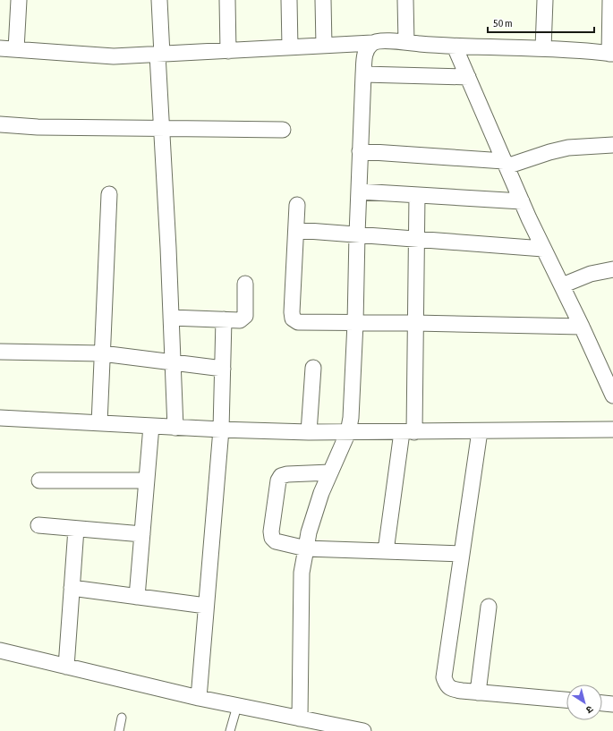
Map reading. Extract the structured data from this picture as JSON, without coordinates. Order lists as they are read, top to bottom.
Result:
{
  "scale_bar": "50 m",
  "north": "bottom right"
}
